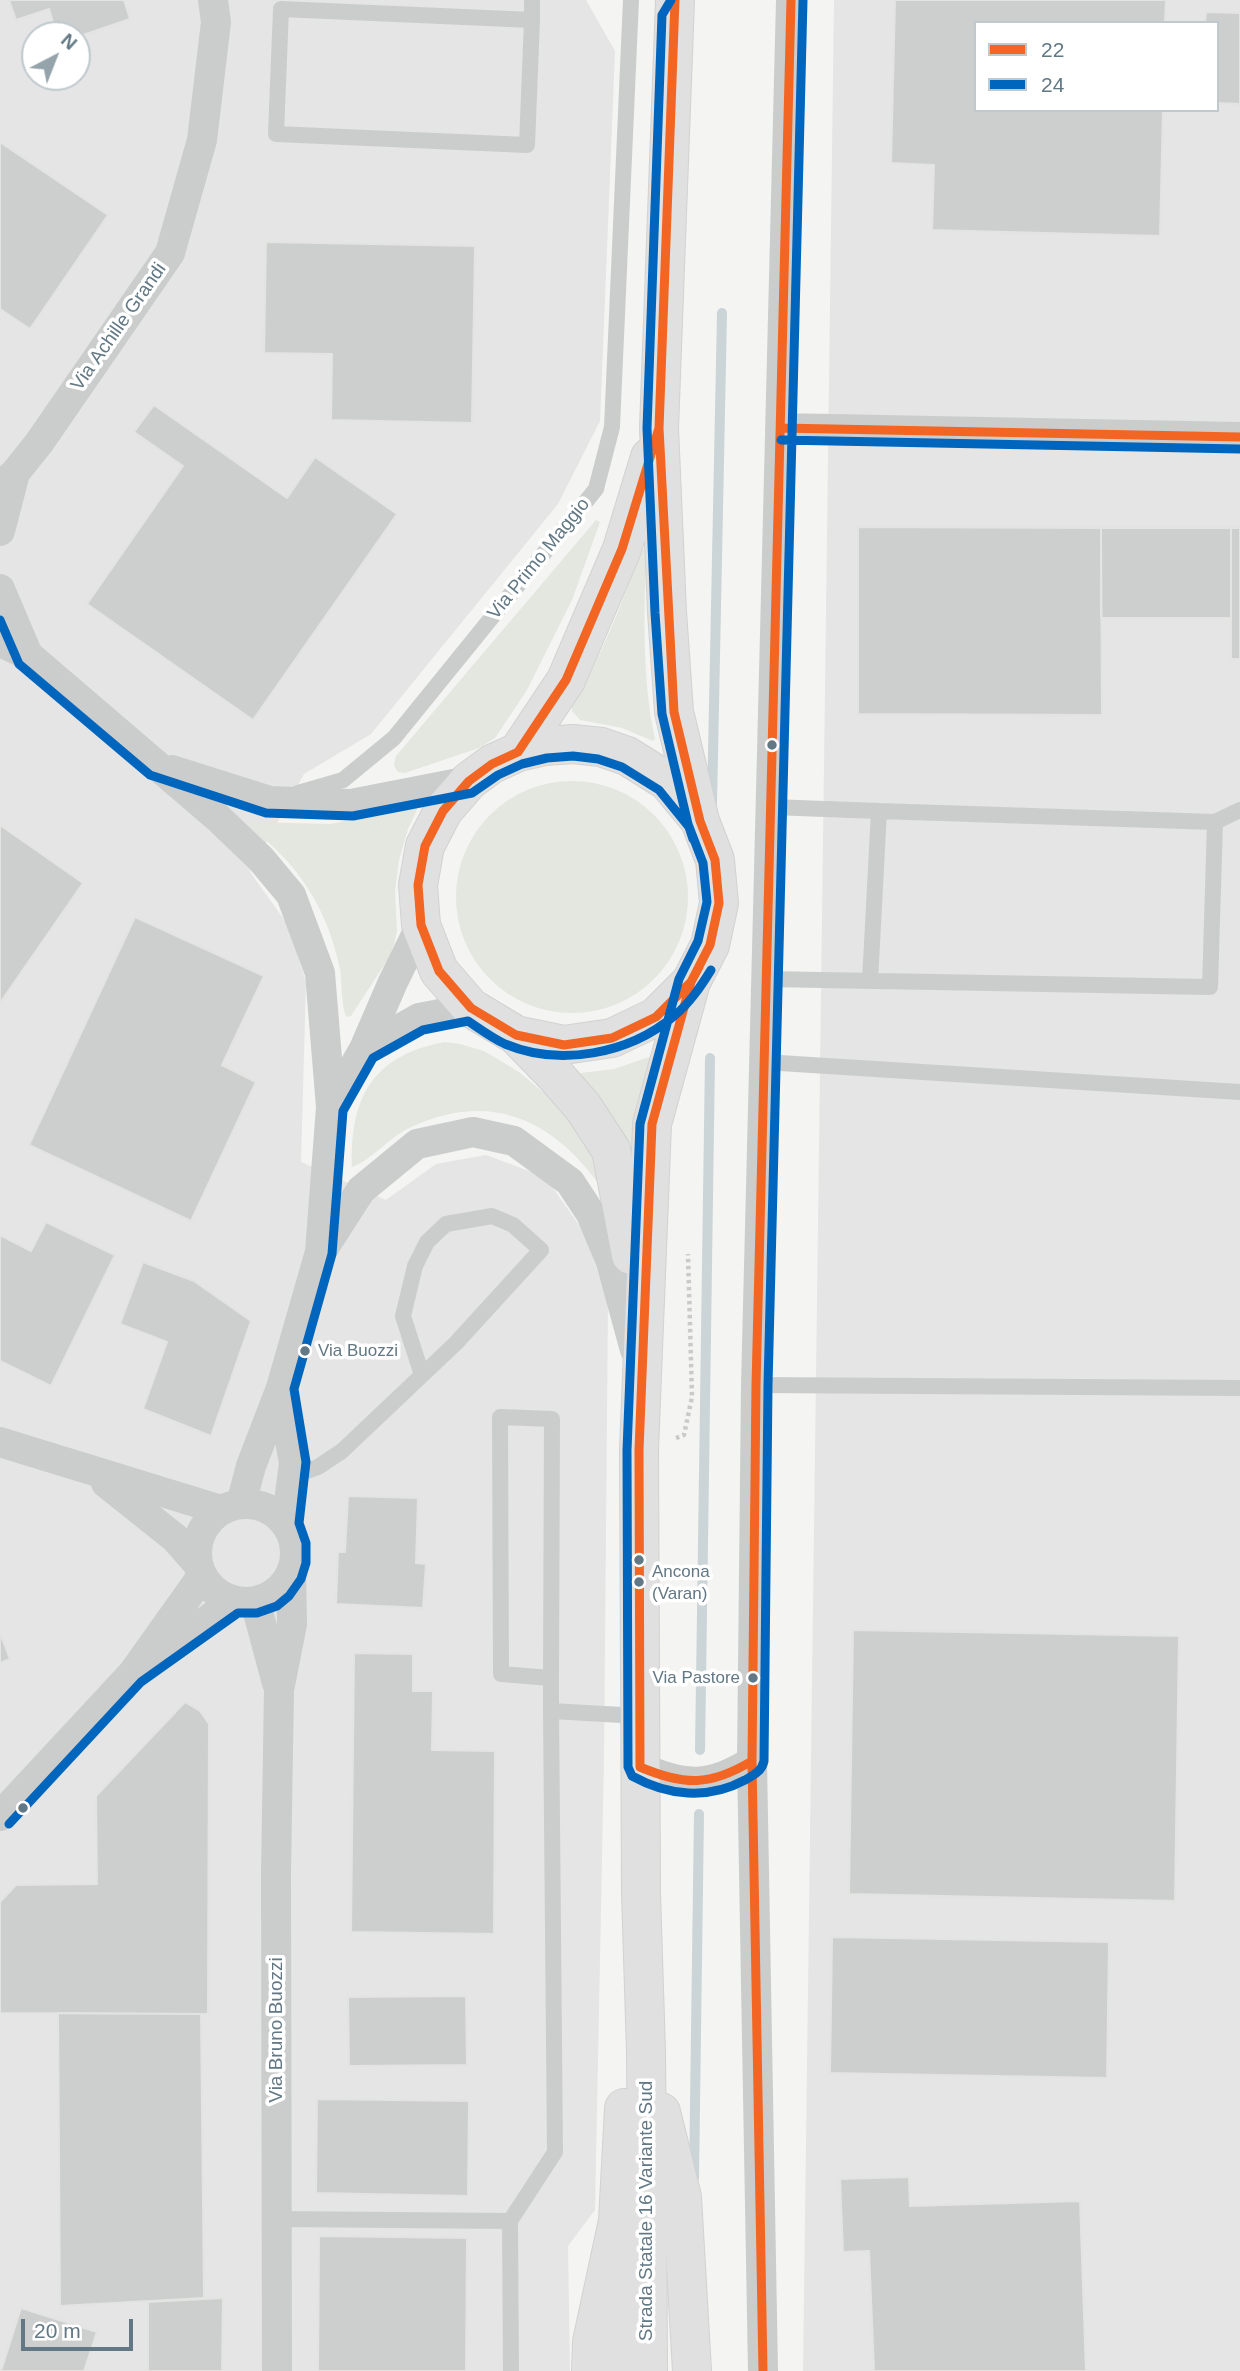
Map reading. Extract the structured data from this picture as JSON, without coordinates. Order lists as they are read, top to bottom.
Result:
{
  "streets": {
    "main road": ["Strada Statale 16 Variante Sud"],
    "street": ["Via Achille Grandi", "Via Bruno Buozzi"],
    "lane": ["Via Primo Maggio"]
  },
  "places": ["Via Buozzi", "Ancona (Varan)", "Via Pastore"],
  "lines": ["transit line 22", "transit line 24"],
  "legend": ["22", "24"],
  "scale_bar": "20 m",
  "north": "top right"
}
